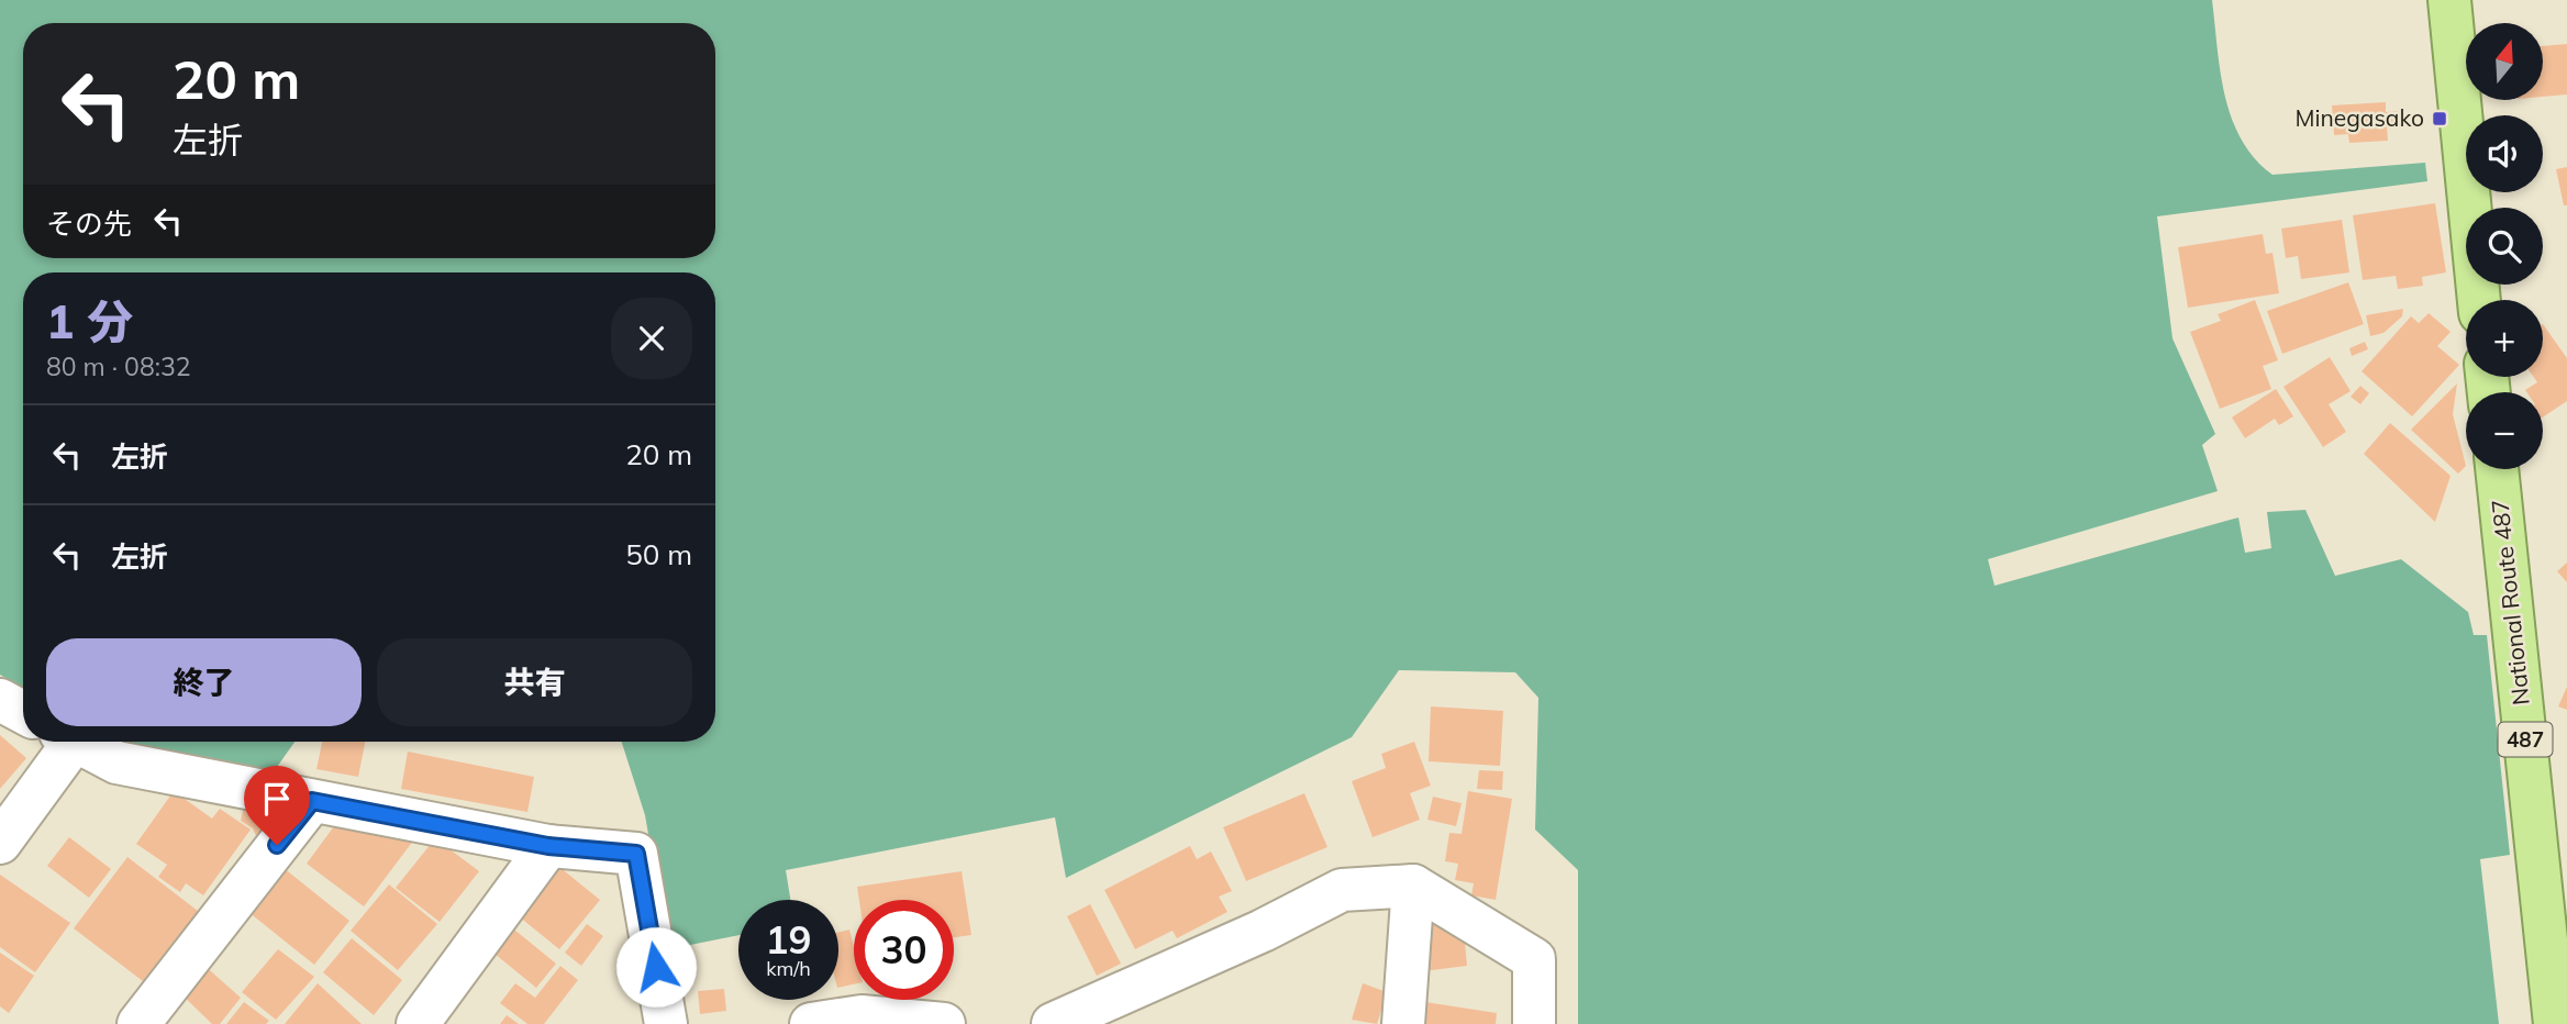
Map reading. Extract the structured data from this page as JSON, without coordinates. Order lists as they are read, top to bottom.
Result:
{
  "streets": {
    "highway": ["National Route 487", "487"]
  },
  "places": {
    "transit": ["Minegasako"]
  },
  "north": "top",
  "page": {
    "map_buttons": ["+", "−"],
    "turn": ["20 m", "左折"],
    "then": "その先",
    "heading": ["1 分", "80 m · 08:32"],
    "list": [
      {
        "name": "左折",
        "value": "20 m"
      },
      {
        "name": "左折",
        "value": "50 m"
      }
    ],
    "buttons": ["終了", "共有"],
    "speed": "19 km/h",
    "limit": "30"
  }
}
